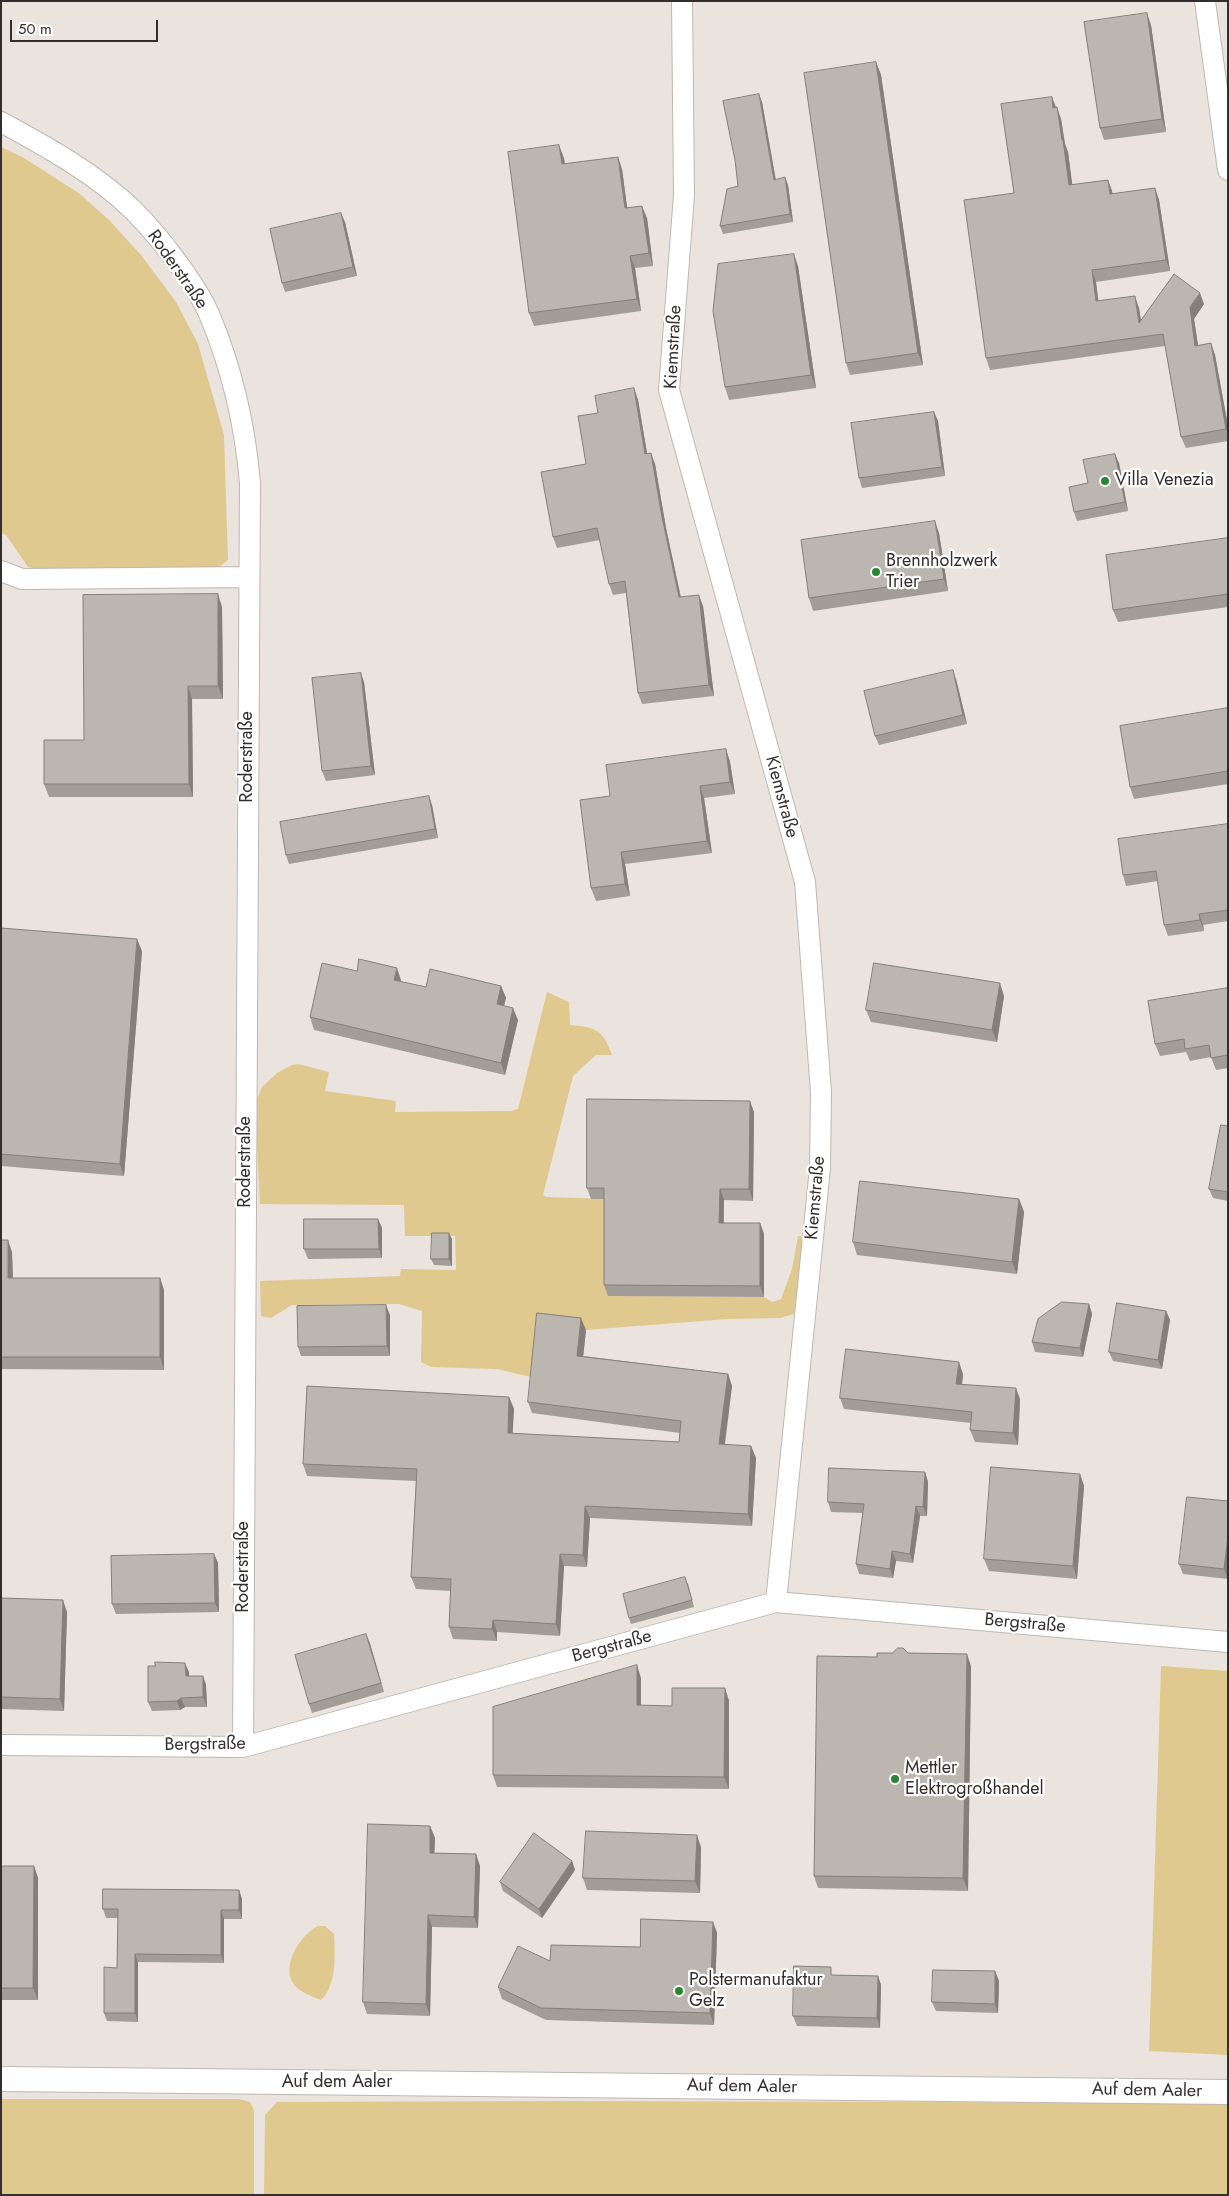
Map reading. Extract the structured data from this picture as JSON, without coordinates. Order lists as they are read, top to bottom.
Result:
{
  "streets": {
    "street": [
      "Roderstraße",
      "Kiemstraße",
      "Bergstraße",
      "Auf dem Aaler"
    ]
  },
  "crossings": [
    ["Roderstraße", "Bergstraße"],
    ["Kiemstraße", "Bergstraße"]
  ],
  "places": [
    "Villa Venezia",
    "Brennholzwerk Trier",
    "Mettler Elektrogroßhandel",
    "Polstermanufaktur Gelz"
  ],
  "scale_bar": "50 m"
}
